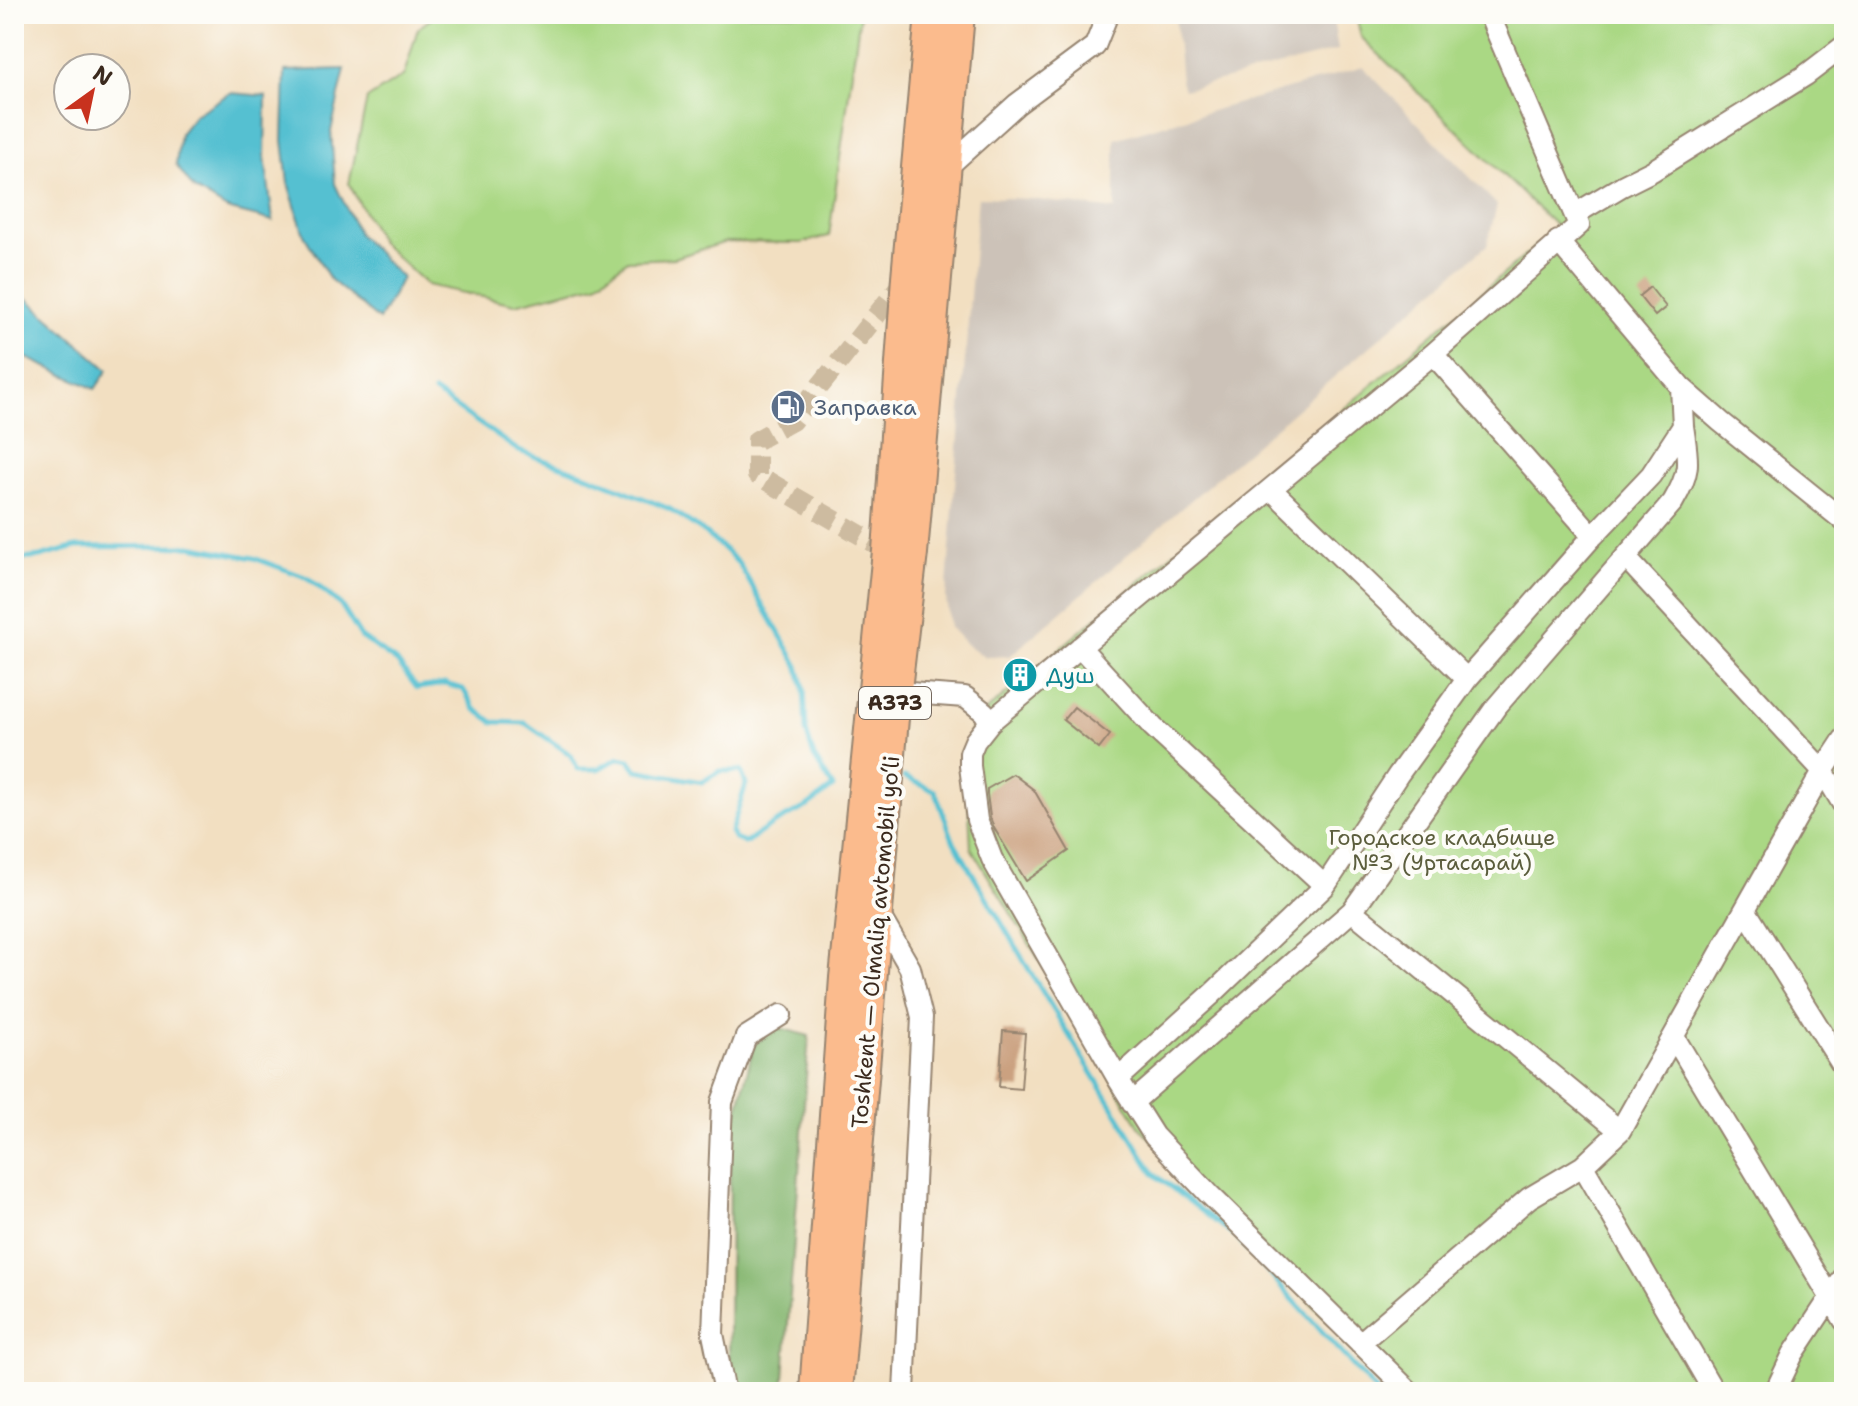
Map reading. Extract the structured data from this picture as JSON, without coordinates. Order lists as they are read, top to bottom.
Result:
{
  "streets": {
    "highway": ["A373", "Toshkent — Olmaliq avtomobil yo‘li"]
  },
  "parks": ["Городское кладбище №3 (Уртасарай)"],
  "places": {
    "fuel station": ["Заправка"],
    "building": ["Душ"]
  },
  "north": "top right"
}
